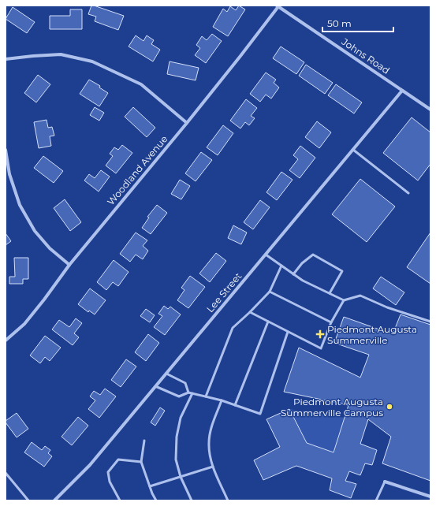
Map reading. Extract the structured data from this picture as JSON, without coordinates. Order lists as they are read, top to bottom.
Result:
{
  "streets": {
    "street": ["Johns Road", "Woodland Avenue", "Lee Street"]
  },
  "crossings": [
    ["Johns Road", "Woodland Avenue"],
    ["Johns Road", "Lee Street"]
  ],
  "places": {
    "health": ["Piedmont Augusta Summerville"],
    "other": ["Piedmont Augusta Summerville Campus"]
  },
  "scale_bar": "50 m"
}
